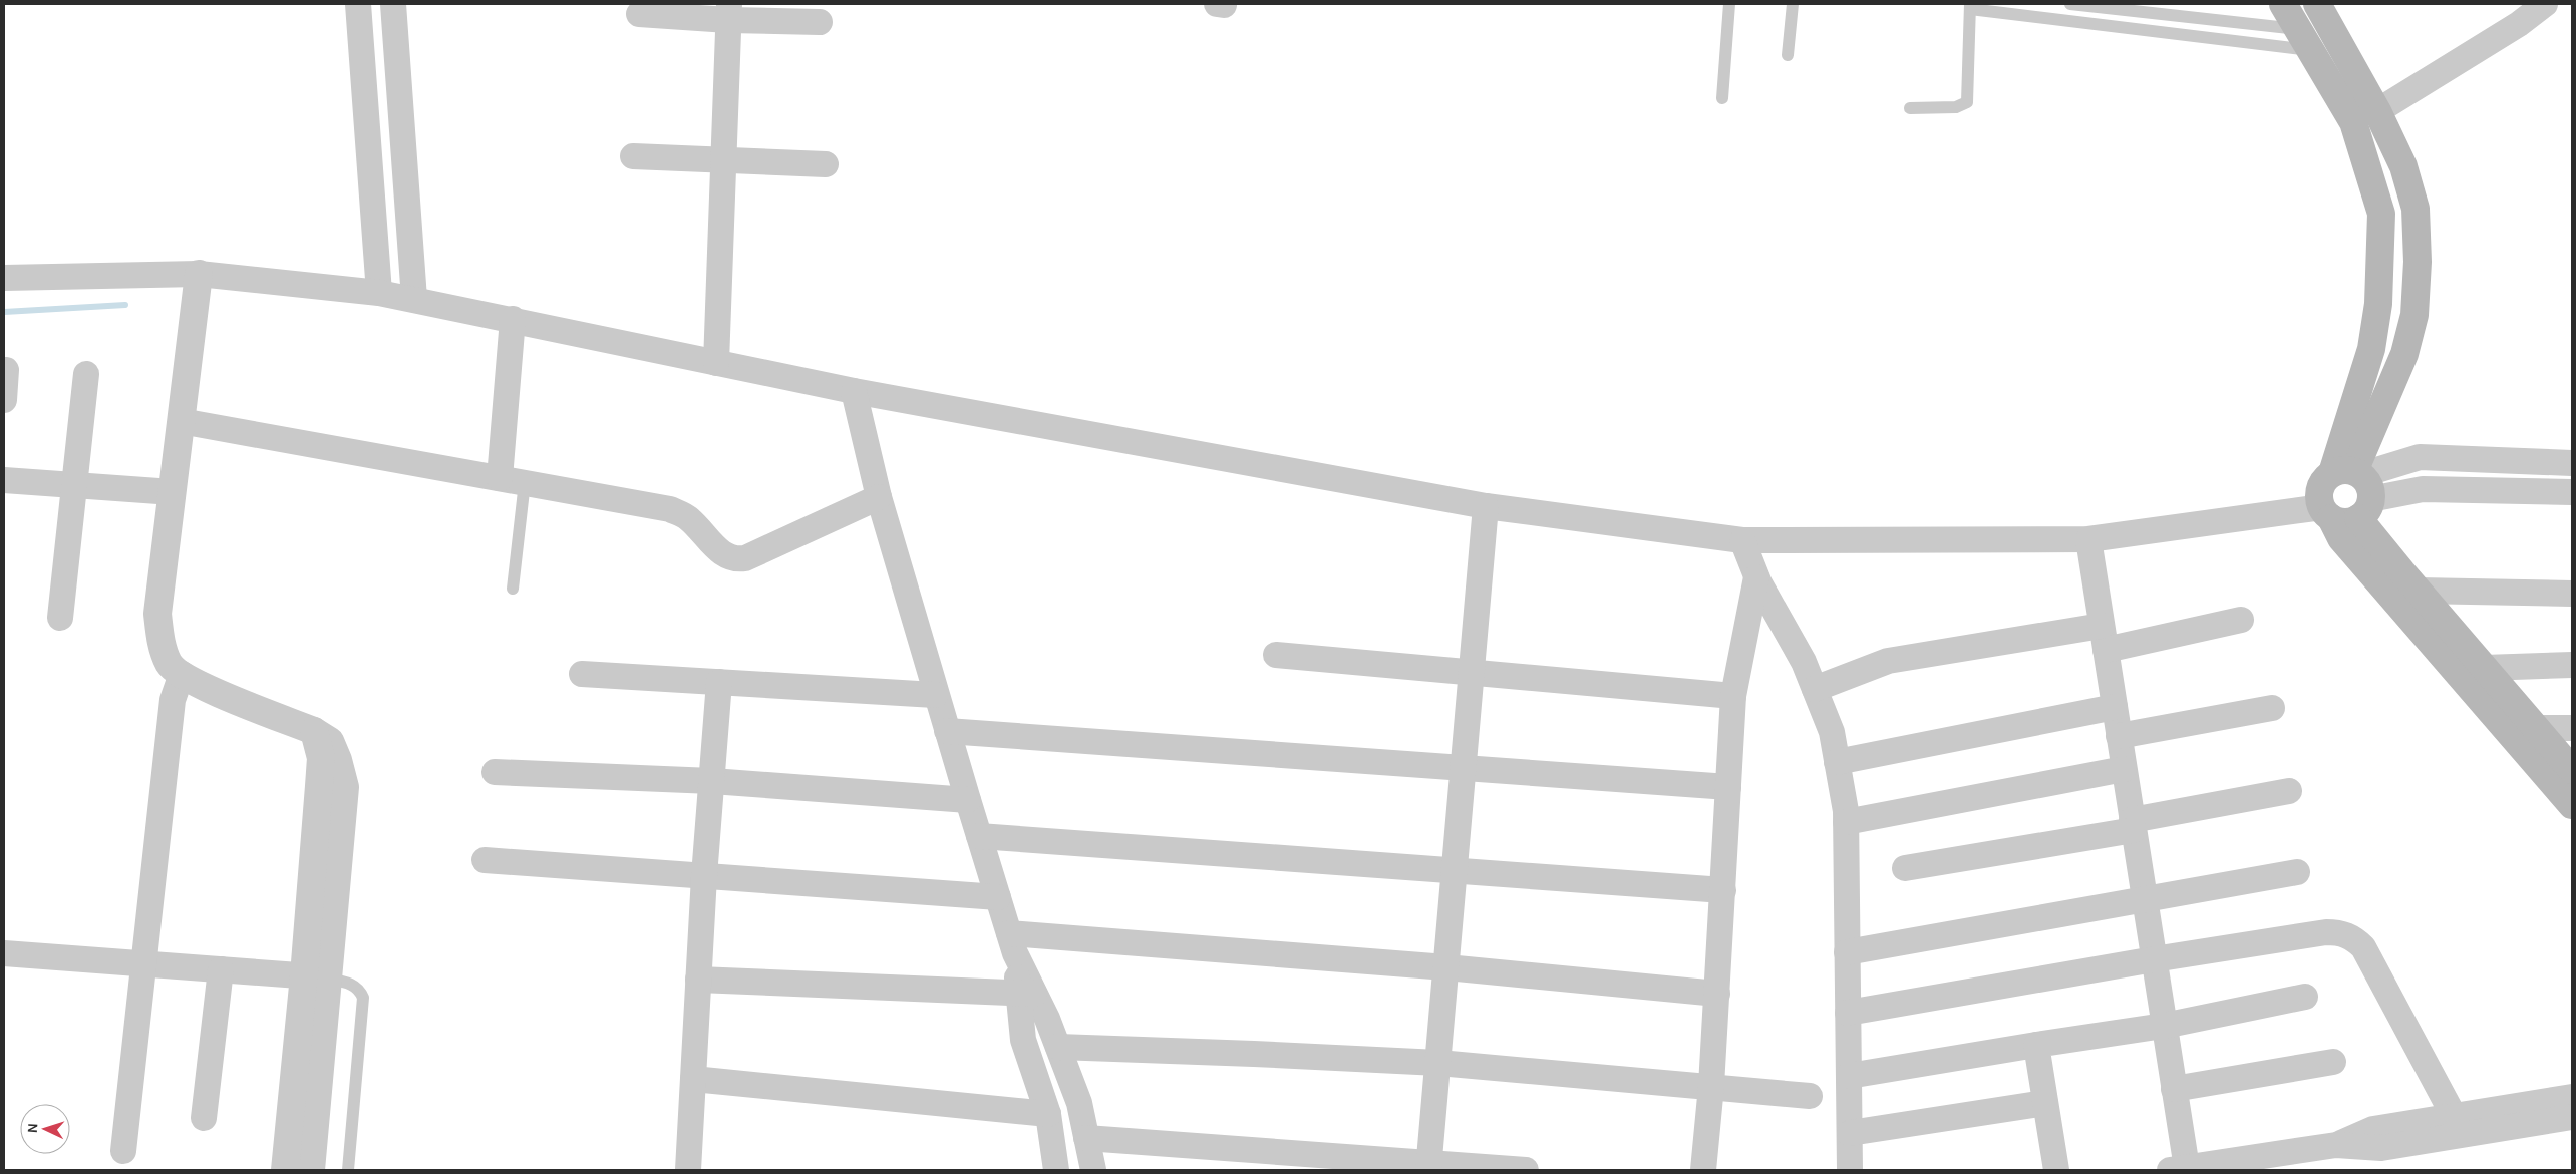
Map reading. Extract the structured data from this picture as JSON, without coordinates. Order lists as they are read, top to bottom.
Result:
{
  "north": "left"
}
